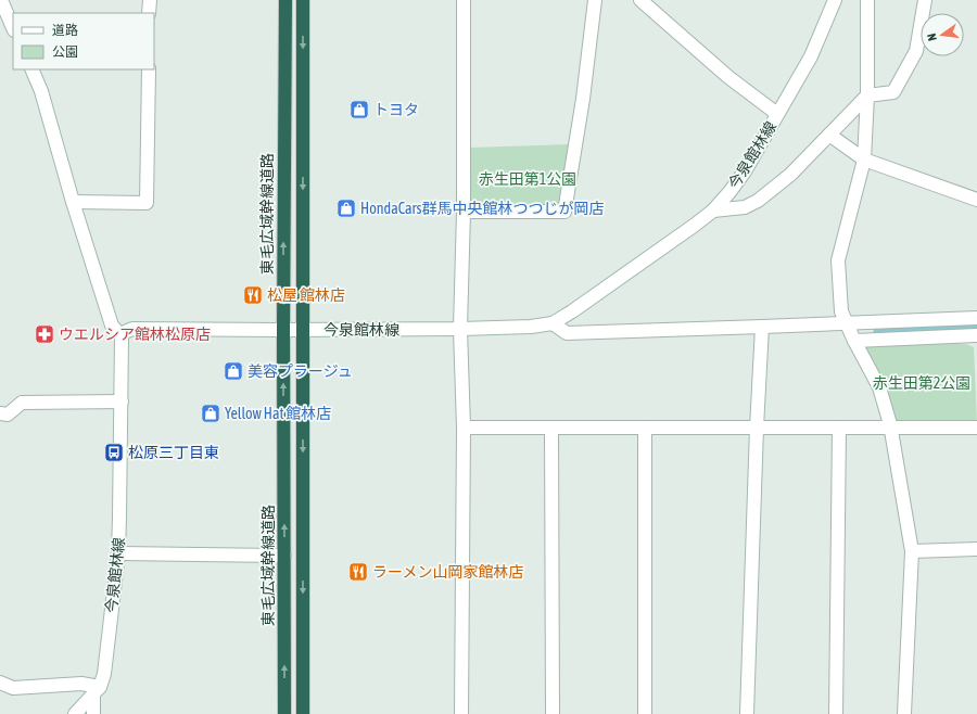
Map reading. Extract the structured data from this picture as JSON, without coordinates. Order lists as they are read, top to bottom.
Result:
{
  "streets": {
    "highway": ["東毛広域幹線道路"],
    "street": ["今泉館林線"]
  },
  "crossings": [
    ["今泉館林線", "東毛広域幹線道路"]
  ],
  "parks": ["赤生田第1公園", "赤生田第2公園"],
  "places": {
    "shop": [
      "トヨタ",
      "HondaCars群馬中央館林つつじが岡店",
      "美容プラージュ",
      "Yellow Hat 館林店"
    ],
    "restaurant": ["松屋 館林店", "ラーメン山岡家館林店"],
    "pharmacy": ["ウエルシア館林松原店"],
    "bus stop": ["松原三丁目東"]
  },
  "legend": ["道路", "公園"],
  "north": "left"
}
